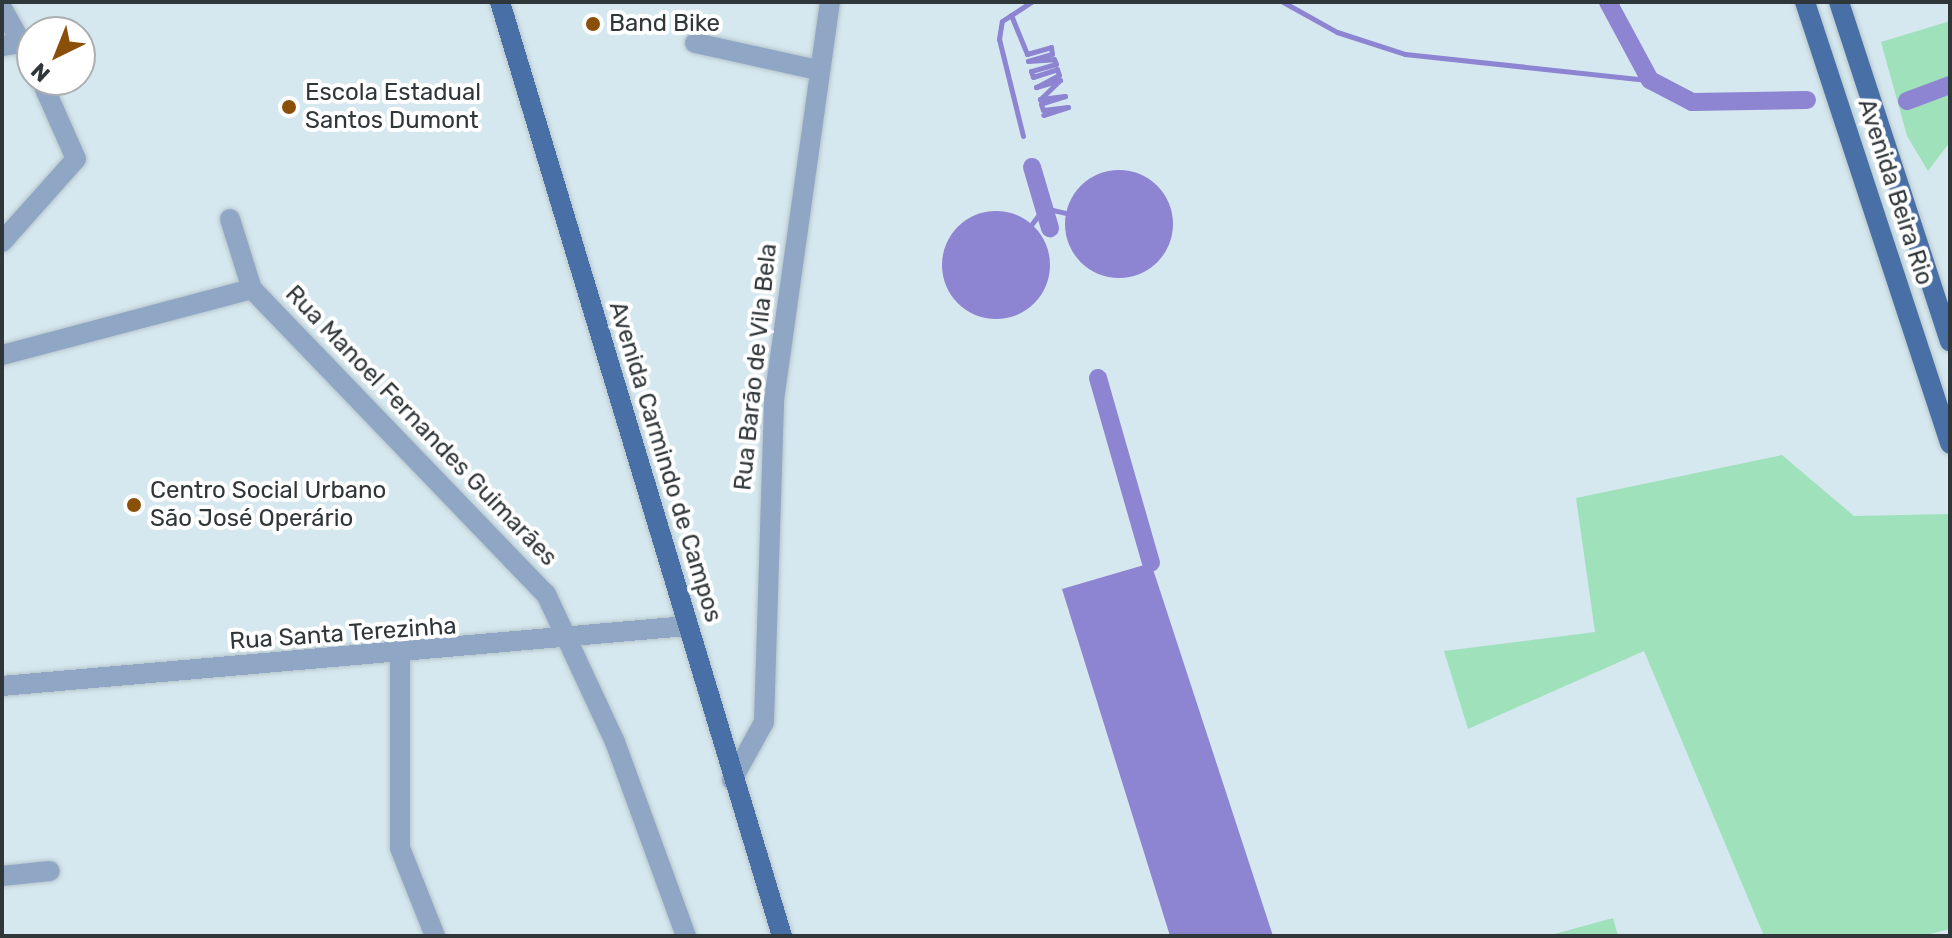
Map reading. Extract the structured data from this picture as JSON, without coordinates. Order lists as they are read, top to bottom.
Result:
{
  "streets": {
    "main road": ["Avenida Beira Rio", "Avenida Carmindo de Campos"],
    "street": ["Rua Barão de Vila Bela", "Rua Manoel Fernandes Guimarães", "Rua Santa Terezinha"]
  },
  "crossings": [
    ["Rua Barão de Vila Bela", "Avenida Carmindo de Campos"],
    ["Rua Manoel Fernandes Guimarães", "Rua Santa Terezinha"],
    ["Avenida Carmindo de Campos", "Rua Santa Terezinha"]
  ],
  "places": ["Band Bike", "Escola Estadual Santos Dumont", "Centro Social Urbano São José Operário"],
  "north": "bottom left"
}
